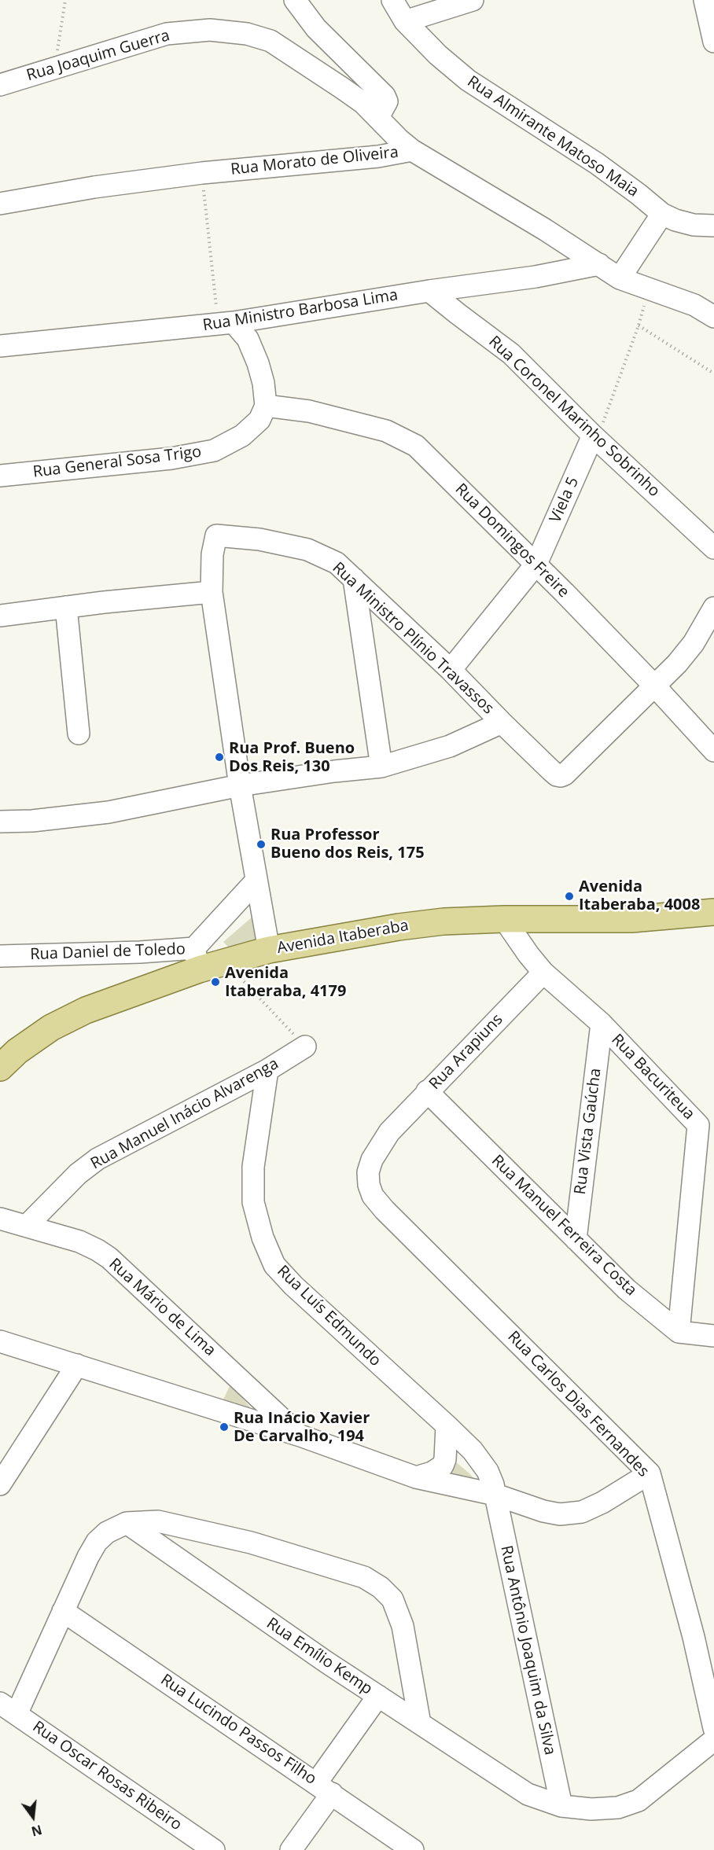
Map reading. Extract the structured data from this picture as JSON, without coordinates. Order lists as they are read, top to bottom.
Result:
{
  "streets": {
    "main road": ["Avenida Itaberaba"],
    "street": [
      "Rua Joaquim Guerra",
      "Rua Almirante Matoso Maia",
      "Rua Morato de Oliveira",
      "Rua Ministro Barbosa Lima",
      "Rua Coronel Marinho Sobrinho",
      "Rua General Sosa Trigo",
      "Viela 5",
      "Rua Domingos Freire",
      "Rua Ministro Plínio Travassos",
      "Rua Daniel de Toledo",
      "Rua Arapiuns",
      "Rua Bacuriteua",
      "Rua Manuel Inácio Alvarenga",
      "Rua Vista Gaúcha",
      "Rua Manuel Ferreira Costa",
      "Rua Mário de Lima",
      "Rua Luís Edmundo",
      "Rua Carlos Dias Fernandes",
      "Rua Antônio Joaquim da Silva",
      "Rua Emílio Kemp",
      "Rua Lucindo Passos Filho",
      "Rua Oscar Rosas Ribeiro"
    ]
  },
  "crossings": [
    ["Rua Joaquim Guerra", "Rua Morato de Oliveira"],
    ["Rua Morato de Oliveira", "Rua Ministro Barbosa Lima"],
    ["Rua Ministro Barbosa Lima", "Rua Coronel Marinho Sobrinho"],
    ["Rua Coronel Marinho Sobrinho", "Viela 5"],
    ["Rua General Sosa Trigo", "Rua Domingos Freire"],
    ["Viela 5", "Rua Domingos Freire"],
    ["Viela 5", "Rua Ministro Plínio Travassos"],
    ["Rua Domingos Freire", "Rua Ministro Plínio Travassos"],
    ["Avenida Itaberaba", "Rua Daniel de Toledo"],
    ["Avenida Itaberaba", "Rua Bacuriteua"],
    ["Rua Arapiuns", "Rua Bacuriteua"],
    ["Rua Arapiuns", "Rua Manuel Ferreira Costa"],
    ["Rua Arapiuns", "Rua Carlos Dias Fernandes"],
    ["Rua Bacuriteua", "Rua Vista Gaúcha"],
    ["Rua Bacuriteua", "Rua Manuel Ferreira Costa"],
    ["Rua Manuel Inácio Alvarenga", "Rua Mário de Lima"],
    ["Rua Manuel Inácio Alvarenga", "Rua Luís Edmundo"],
    ["Rua Vista Gaúcha", "Rua Manuel Ferreira Costa"],
    ["Rua Luís Edmundo", "Rua Antônio Joaquim da Silva"],
    ["Rua Antônio Joaquim da Silva", "Rua Emílio Kemp"]
  ],
  "places": [
    "Rua Prof. Bueno Dos Reis, 130",
    "Rua Professor Bueno dos Reis, 175",
    "Avenida Itaberaba, 4008",
    "Avenida Itaberaba, 4179",
    "Rua Inácio Xavier De Carvalho, 194"
  ],
  "north": "bottom"
}
